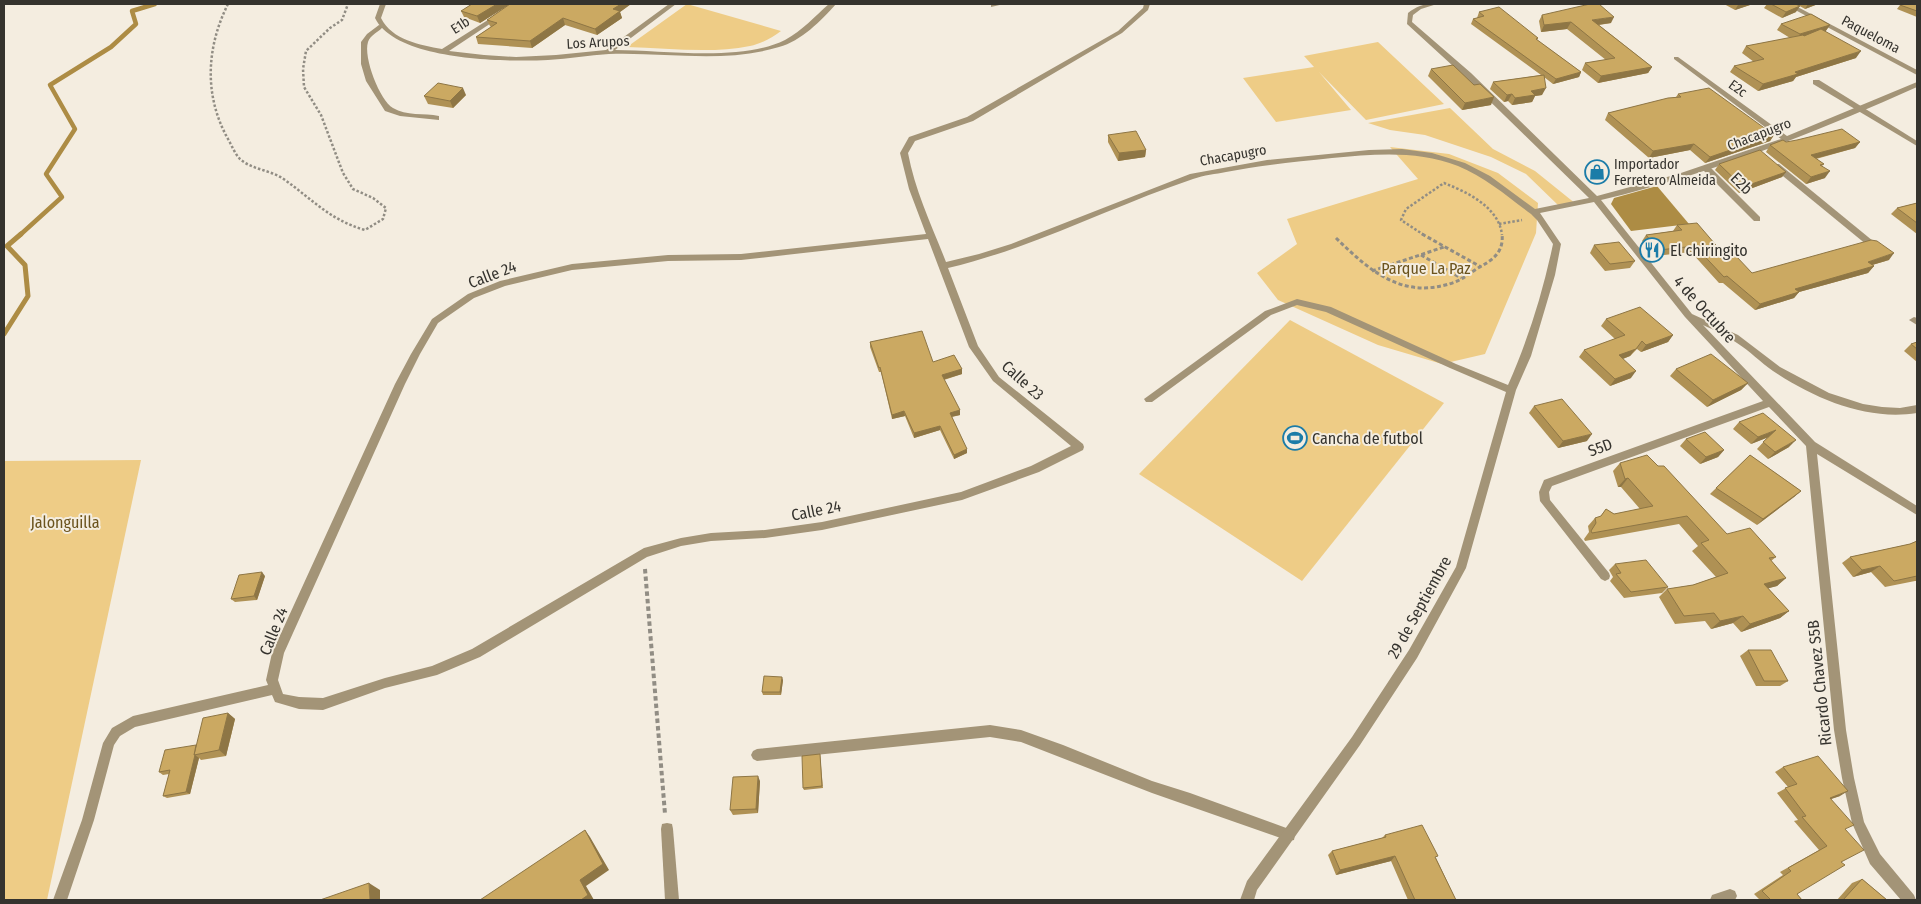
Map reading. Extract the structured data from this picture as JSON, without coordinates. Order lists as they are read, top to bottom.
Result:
{
  "streets": {
    "street": [
      "E1b",
      "Paqueloma",
      "Los Arupos",
      "E2c",
      "Chacapugro",
      "E2b",
      "Calle 24",
      "4 de Octubre",
      "Calle 23",
      "S5D",
      "29 de Septiembre",
      "Ricardo Chavez S5B"
    ]
  },
  "crossings": [
    ["E1b", "Los Arupos"],
    ["E2c", "Chacapugro"],
    ["Chacapugro", "E2b"],
    ["Chacapugro", "4 de Octubre"],
    ["Chacapugro", "Calle 23"],
    ["Chacapugro", "29 de Septiembre"],
    ["Calle 24", "Calle 23"],
    ["4 de Octubre", "S5D"],
    ["4 de Octubre", "Ricardo Chavez S5B"]
  ],
  "parks": ["Parque La Paz", "Jalonguilla"],
  "places": {
    "shop": ["Importador Ferretero Almeida"],
    "restaurant": ["El chiringito"],
    "sports": ["Cancha de futbol"]
  }
}
